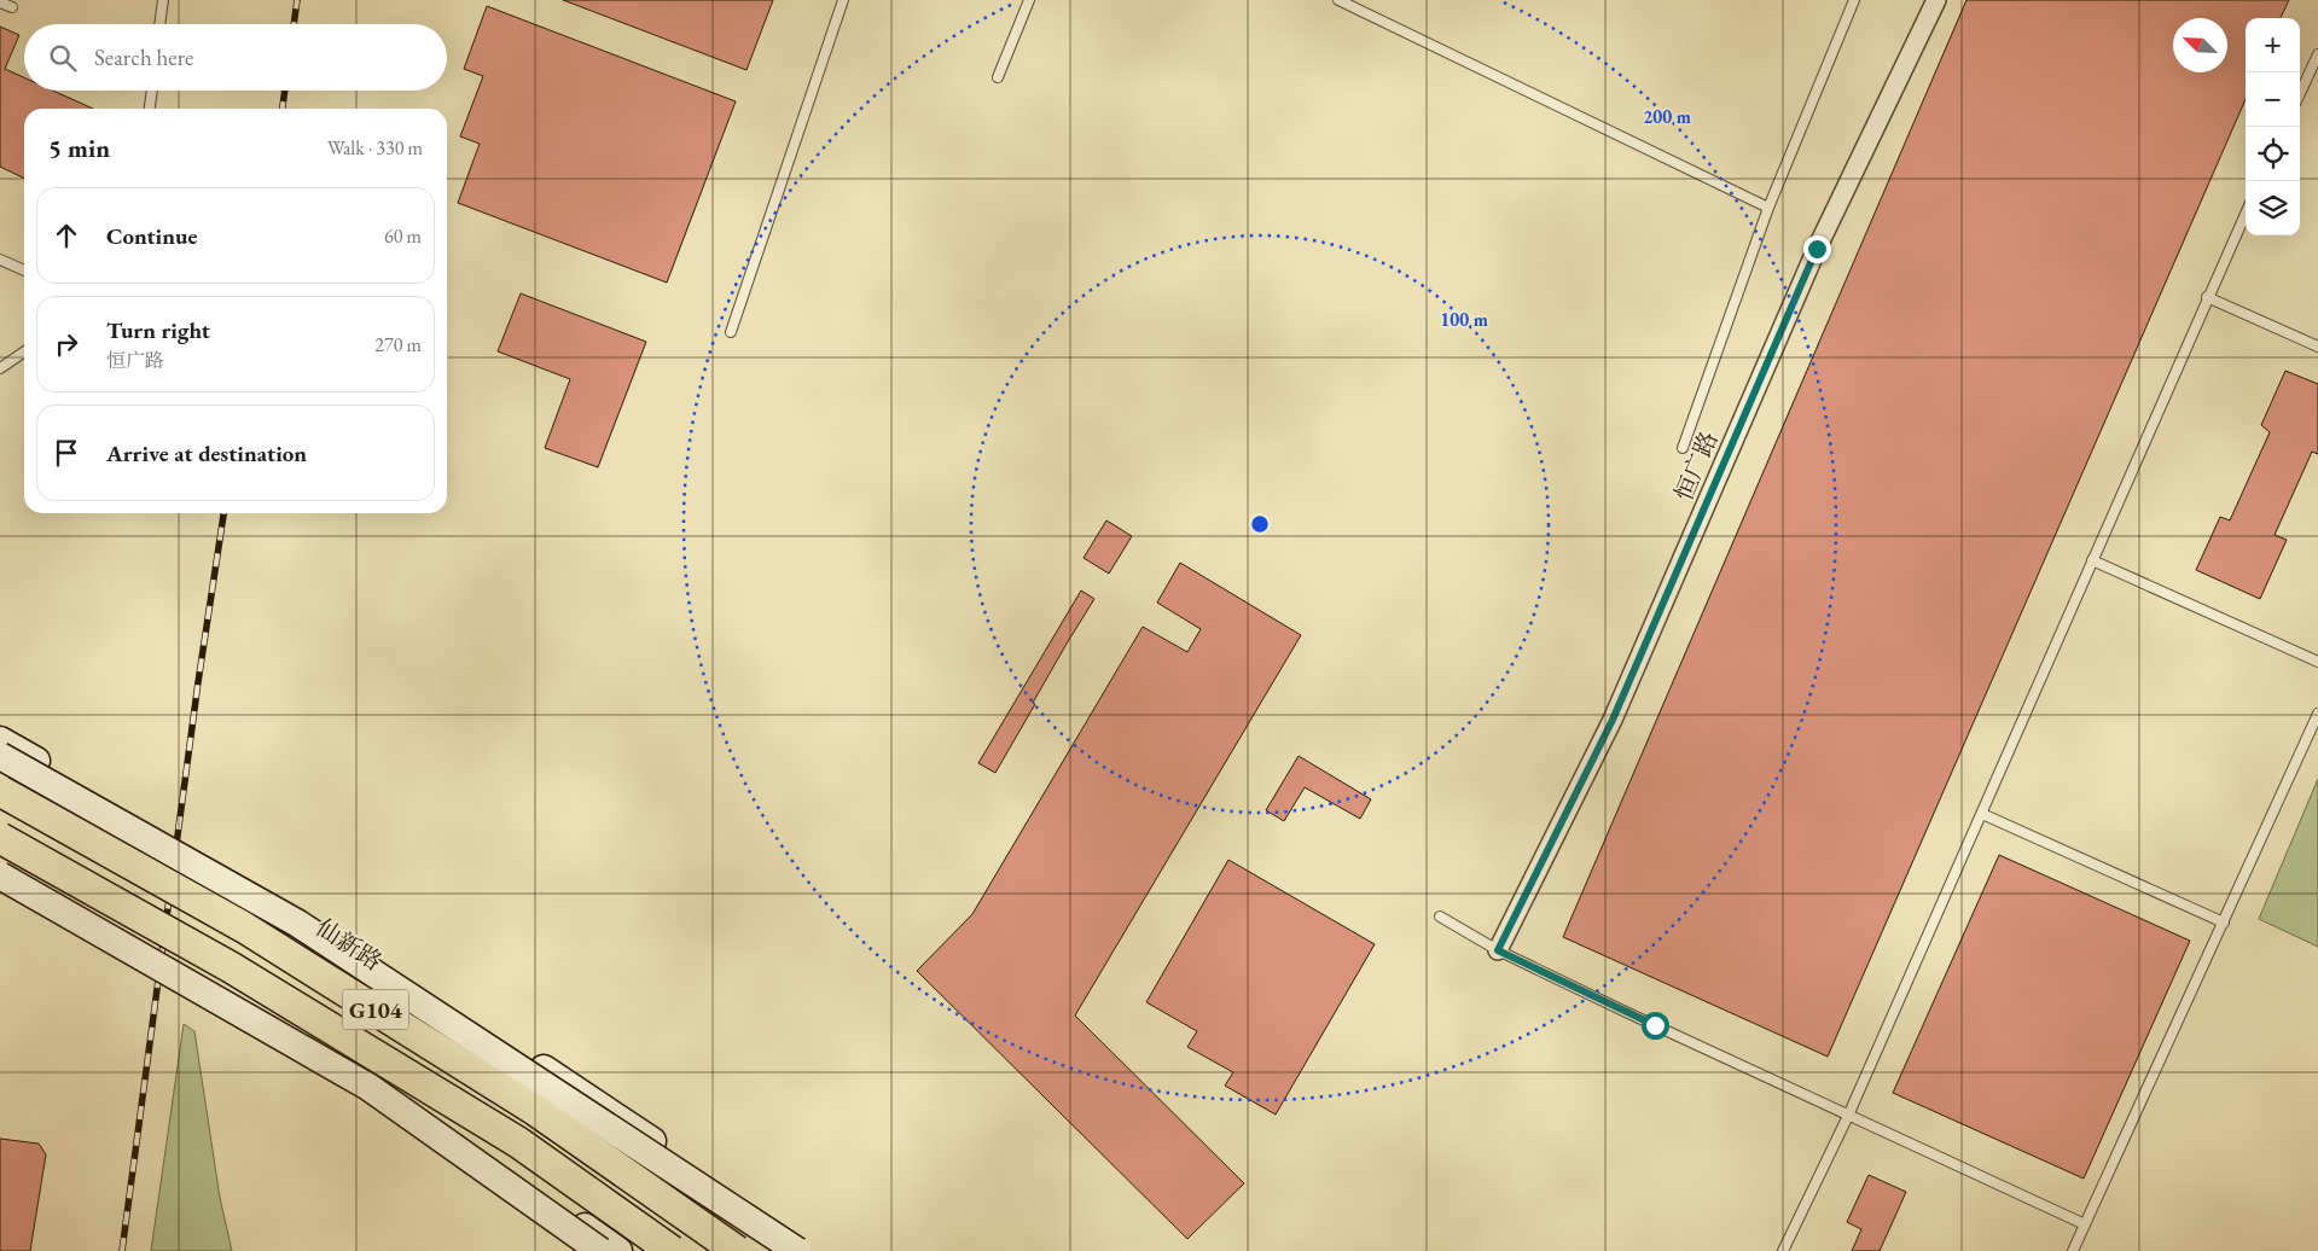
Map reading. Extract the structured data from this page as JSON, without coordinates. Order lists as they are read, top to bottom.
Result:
{
  "streets": {
    "main road": ["仙新路", "G104"],
    "street": ["恒广路"]
  },
  "north": "top left",
  "page": {
    "map_buttons": ["+", "−"],
    "search": "Search here",
    "heading": ["5 min", "Walk · 330 m"],
    "list": [
      ["Continue", "60 m"],
      ["Turn right", "恒广路", "270 m"],
      "Arrive at destination"
    ]
  },
  "rings": ["200 m", "100 m"]
}
